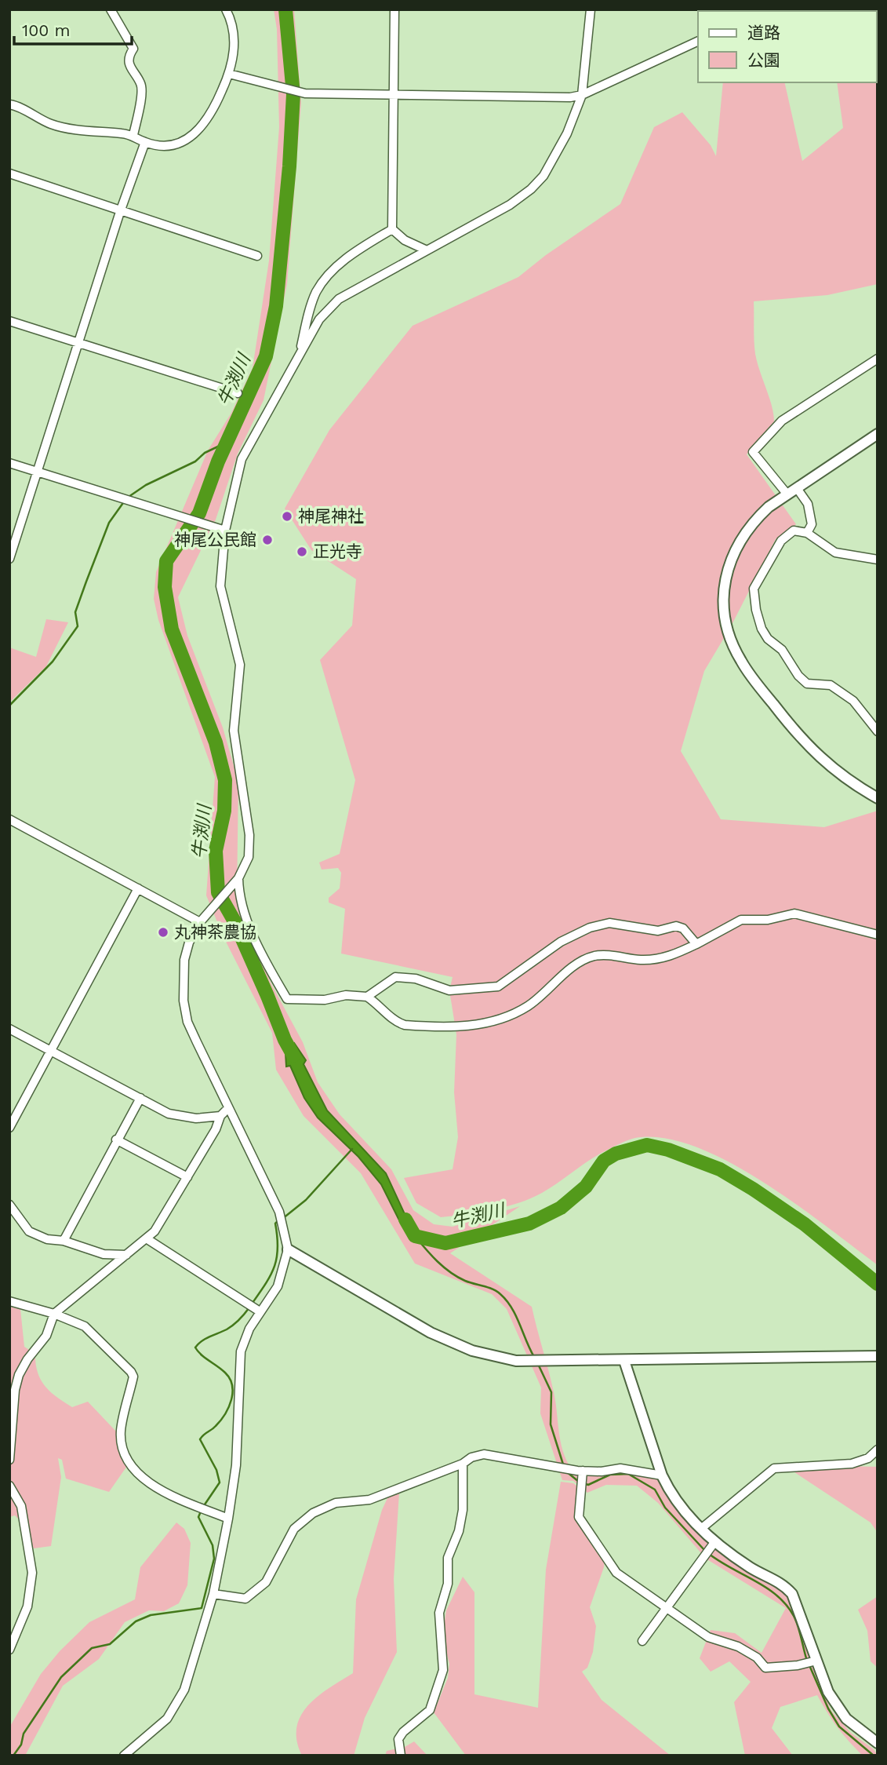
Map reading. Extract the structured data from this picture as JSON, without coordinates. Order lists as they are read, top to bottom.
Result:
{
  "water": ["牛渕川"],
  "places": [
    "神尾神社",
    "神尾公民館",
    "正光寺",
    "丸神茶農協"
  ],
  "legend": ["道路", "公園"],
  "scale_bar": "100 m"
}
